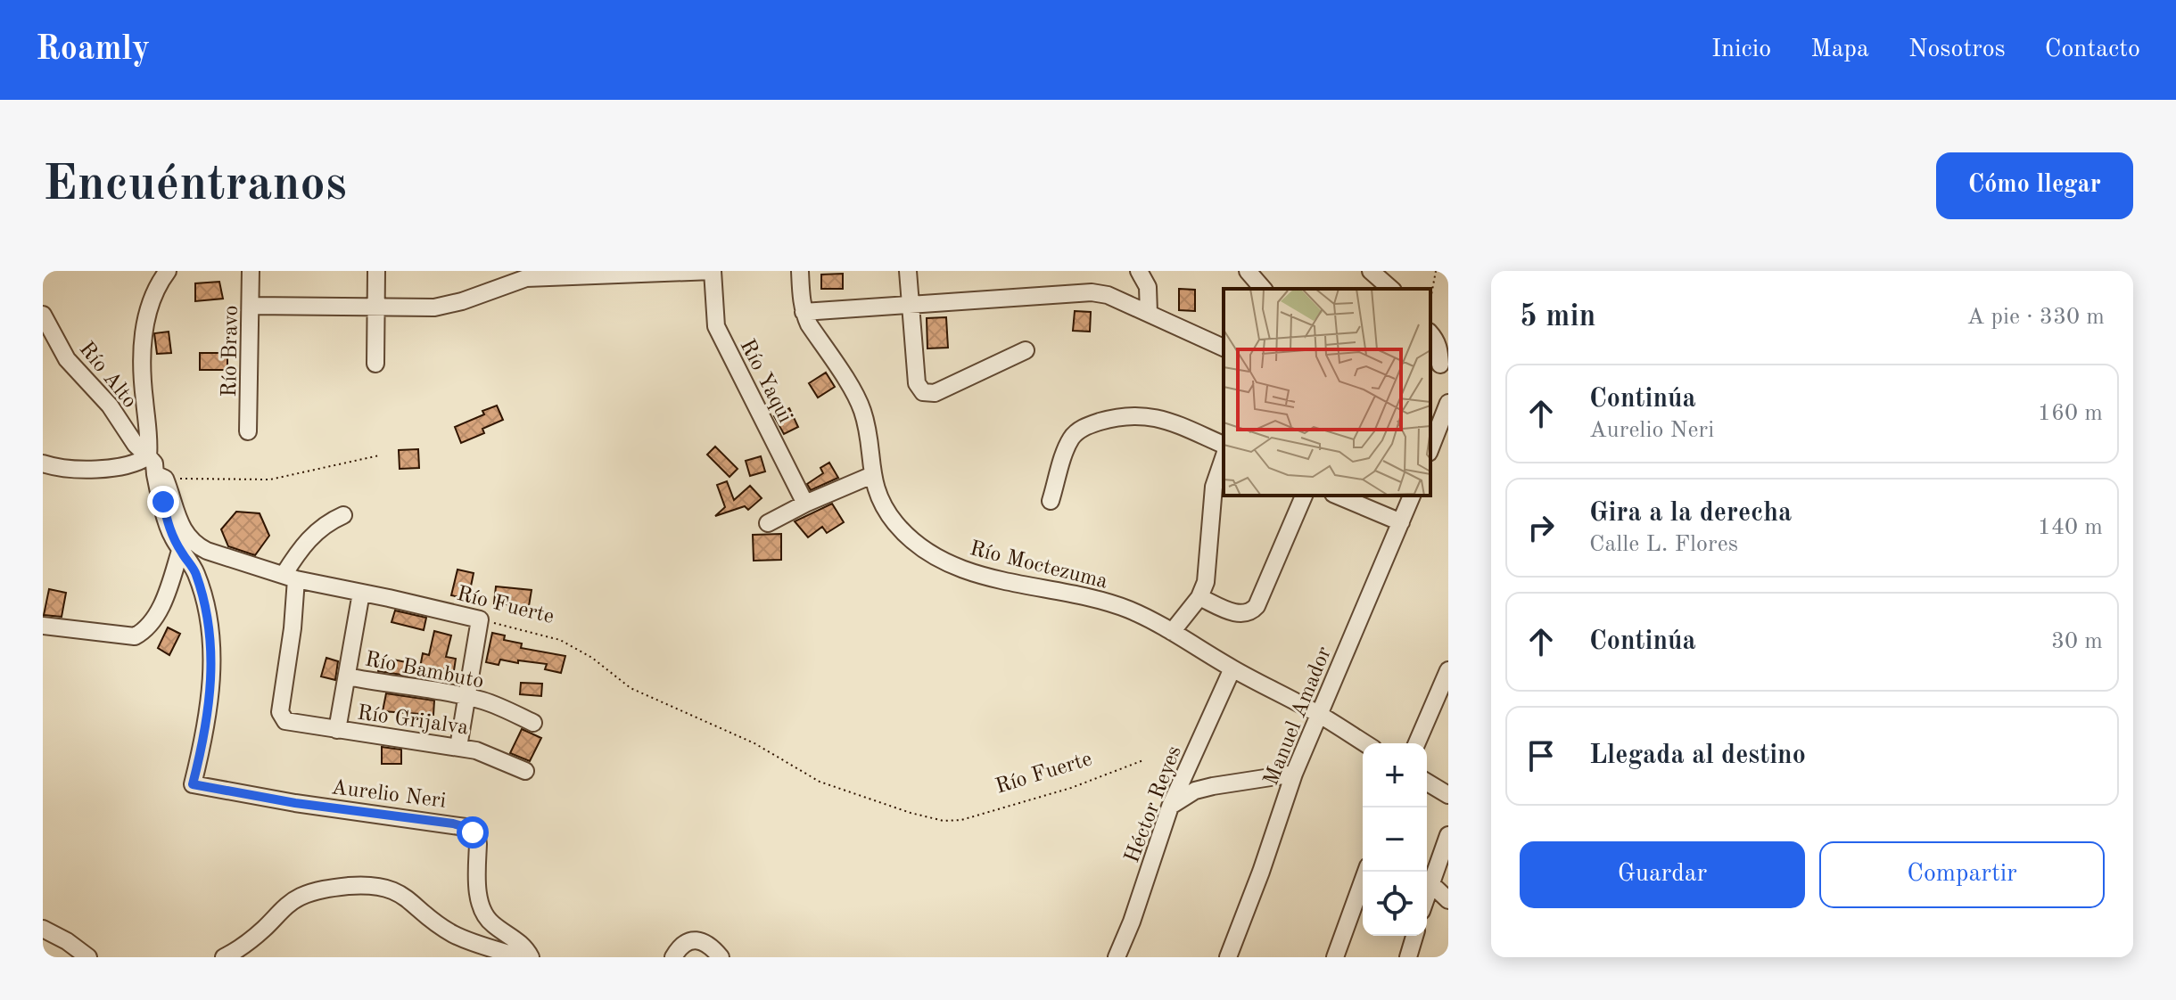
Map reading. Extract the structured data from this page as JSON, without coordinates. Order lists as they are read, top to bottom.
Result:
{
  "streets": {
    "street": [
      "Río Bravo",
      "Río Alto",
      "Río Yaqui",
      "Río Moctezuma",
      "Río Fuerte",
      "Río Bambuto",
      "Manuel Amador",
      "Río Grijalva",
      "Aurelio Neri",
      "Héctor Reyes"
    ]
  },
  "crossings": [
    ["Río Alto", "Río Fuerte"],
    ["Río Moctezuma", "Manuel Amador"],
    ["Río Moctezuma", "Héctor Reyes"],
    ["Río Fuerte", "Río Grijalva"]
  ],
  "page": {
    "header": "Roamly",
    "nav": [
      "Inicio",
      "Mapa",
      "Nosotros",
      "Contacto"
    ],
    "buttons": [
      "Cómo llegar",
      ["Guardar", "Compartir"]
    ],
    "title": "Encuéntranos",
    "heading": ["5 min", "A pie · 330 m"],
    "list": [
      ["Continúa", "Aurelio Neri", "160 m"],
      ["Gira a la derecha", "Calle L. Flores", "140 m"],
      ["Continúa", "30 m"],
      "Llegada al destino"
    ],
    "map_buttons": ["+", "−"]
  }
}
